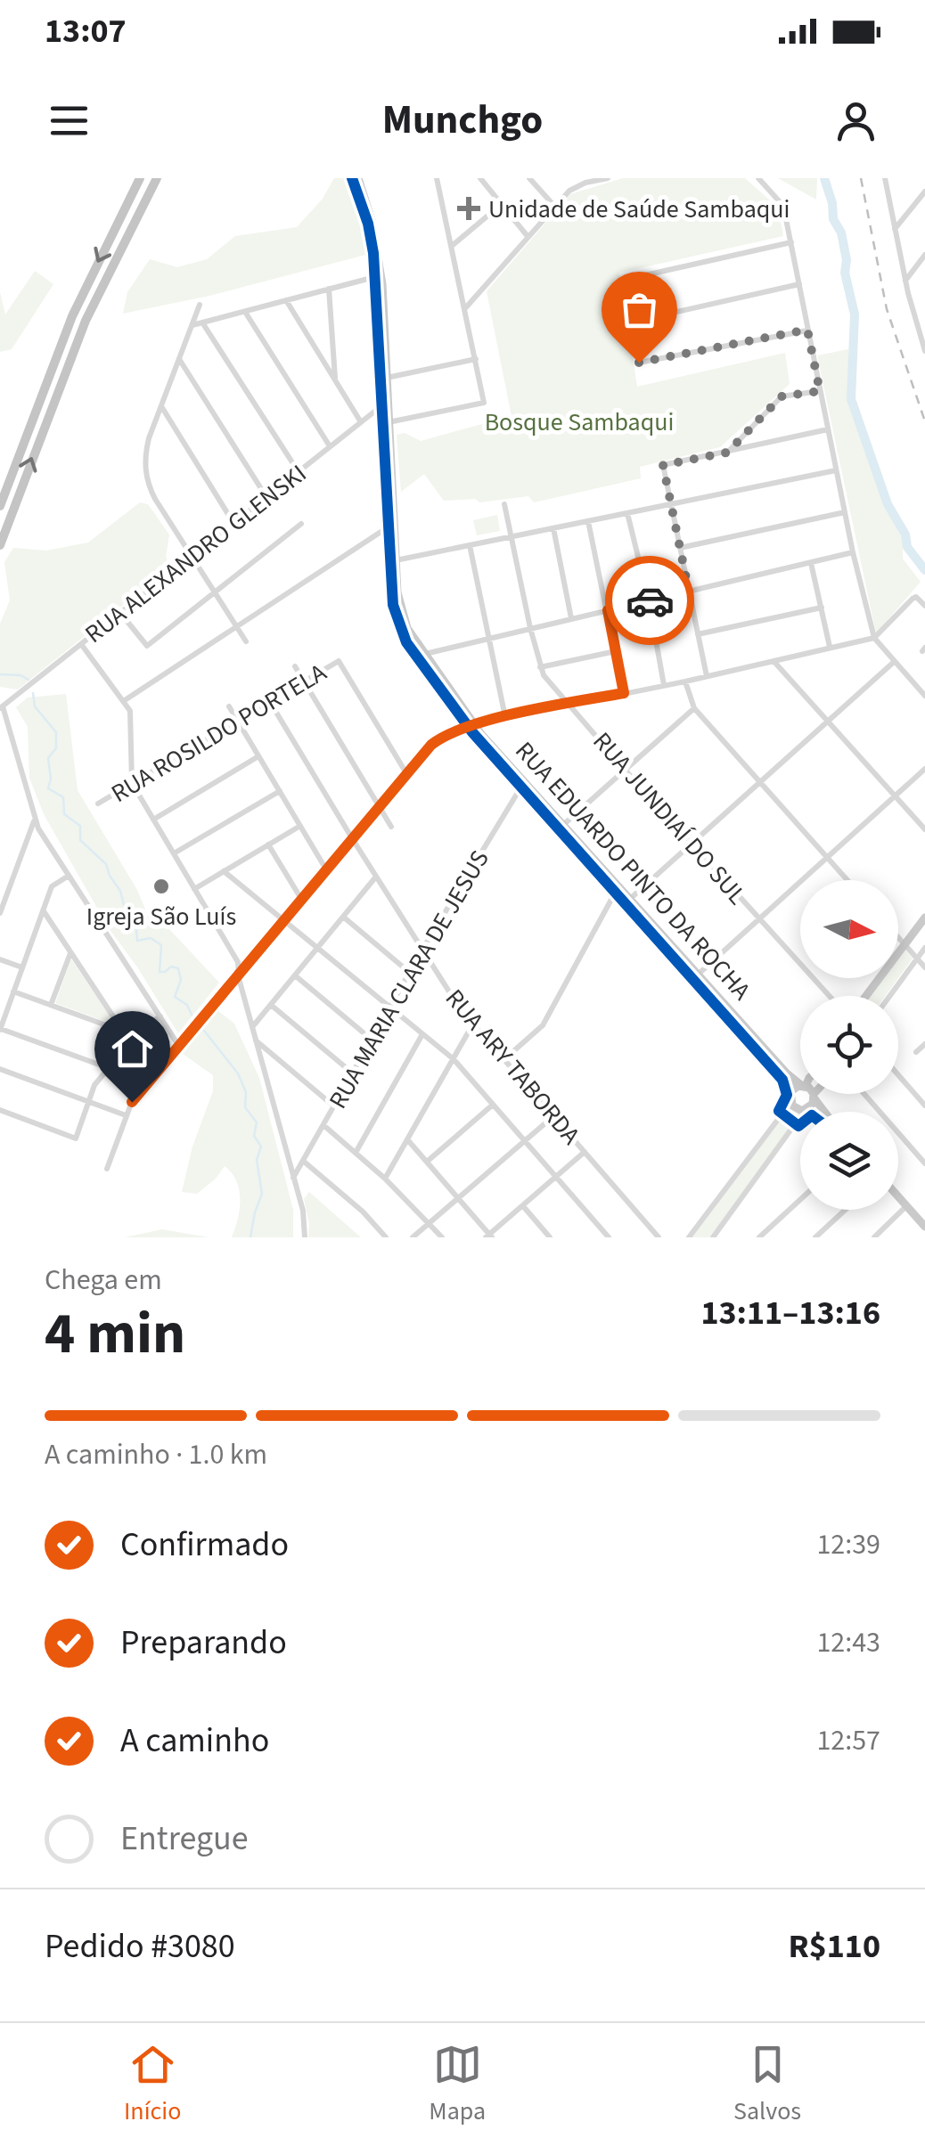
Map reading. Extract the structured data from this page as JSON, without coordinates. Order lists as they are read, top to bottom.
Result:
{
  "streets": {
    "main road": ["RUA EDUARDO PINTO DA ROCHA"],
    "street": [
      "RUA ALEXANDRO GLENSKI",
      "RUA ROSILDO PORTELA",
      "RUA JUNDIAÍ DO SUL",
      "RUA MARIA CLARA DE JESUS",
      "RUA ARY TABORDA"
    ]
  },
  "crossings": [
    ["RUA ALEXANDRO GLENSKI", "RUA EDUARDO PINTO DA ROCHA"],
    ["RUA ROSILDO PORTELA", "RUA ARY TABORDA"],
    ["RUA EDUARDO PINTO DA ROCHA", "RUA MARIA CLARA DE JESUS"],
    ["RUA MARIA CLARA DE JESUS", "RUA ARY TABORDA"]
  ],
  "parks": ["Bosque Sambaqui"],
  "places": {
    "health": ["Unidade de Saúde Sambaqui"],
    "other": ["Igreja São Luís"]
  },
  "north": "right",
  "page": {
    "status": "13:07",
    "header": "Munchgo",
    "heading": ["4 min", "Chega em", "13:11–13:16"],
    "panel": ["Pedido #3080", "R$110"],
    "bar": "A caminho · 1.0 km",
    "list": [
      ["Confirmado", "12:39"],
      ["Preparando", "12:43"],
      ["A caminho", "12:57"],
      "Entregue"
    ],
    "tabs": ["Início", "Mapa", "Salvos"]
  }
}
